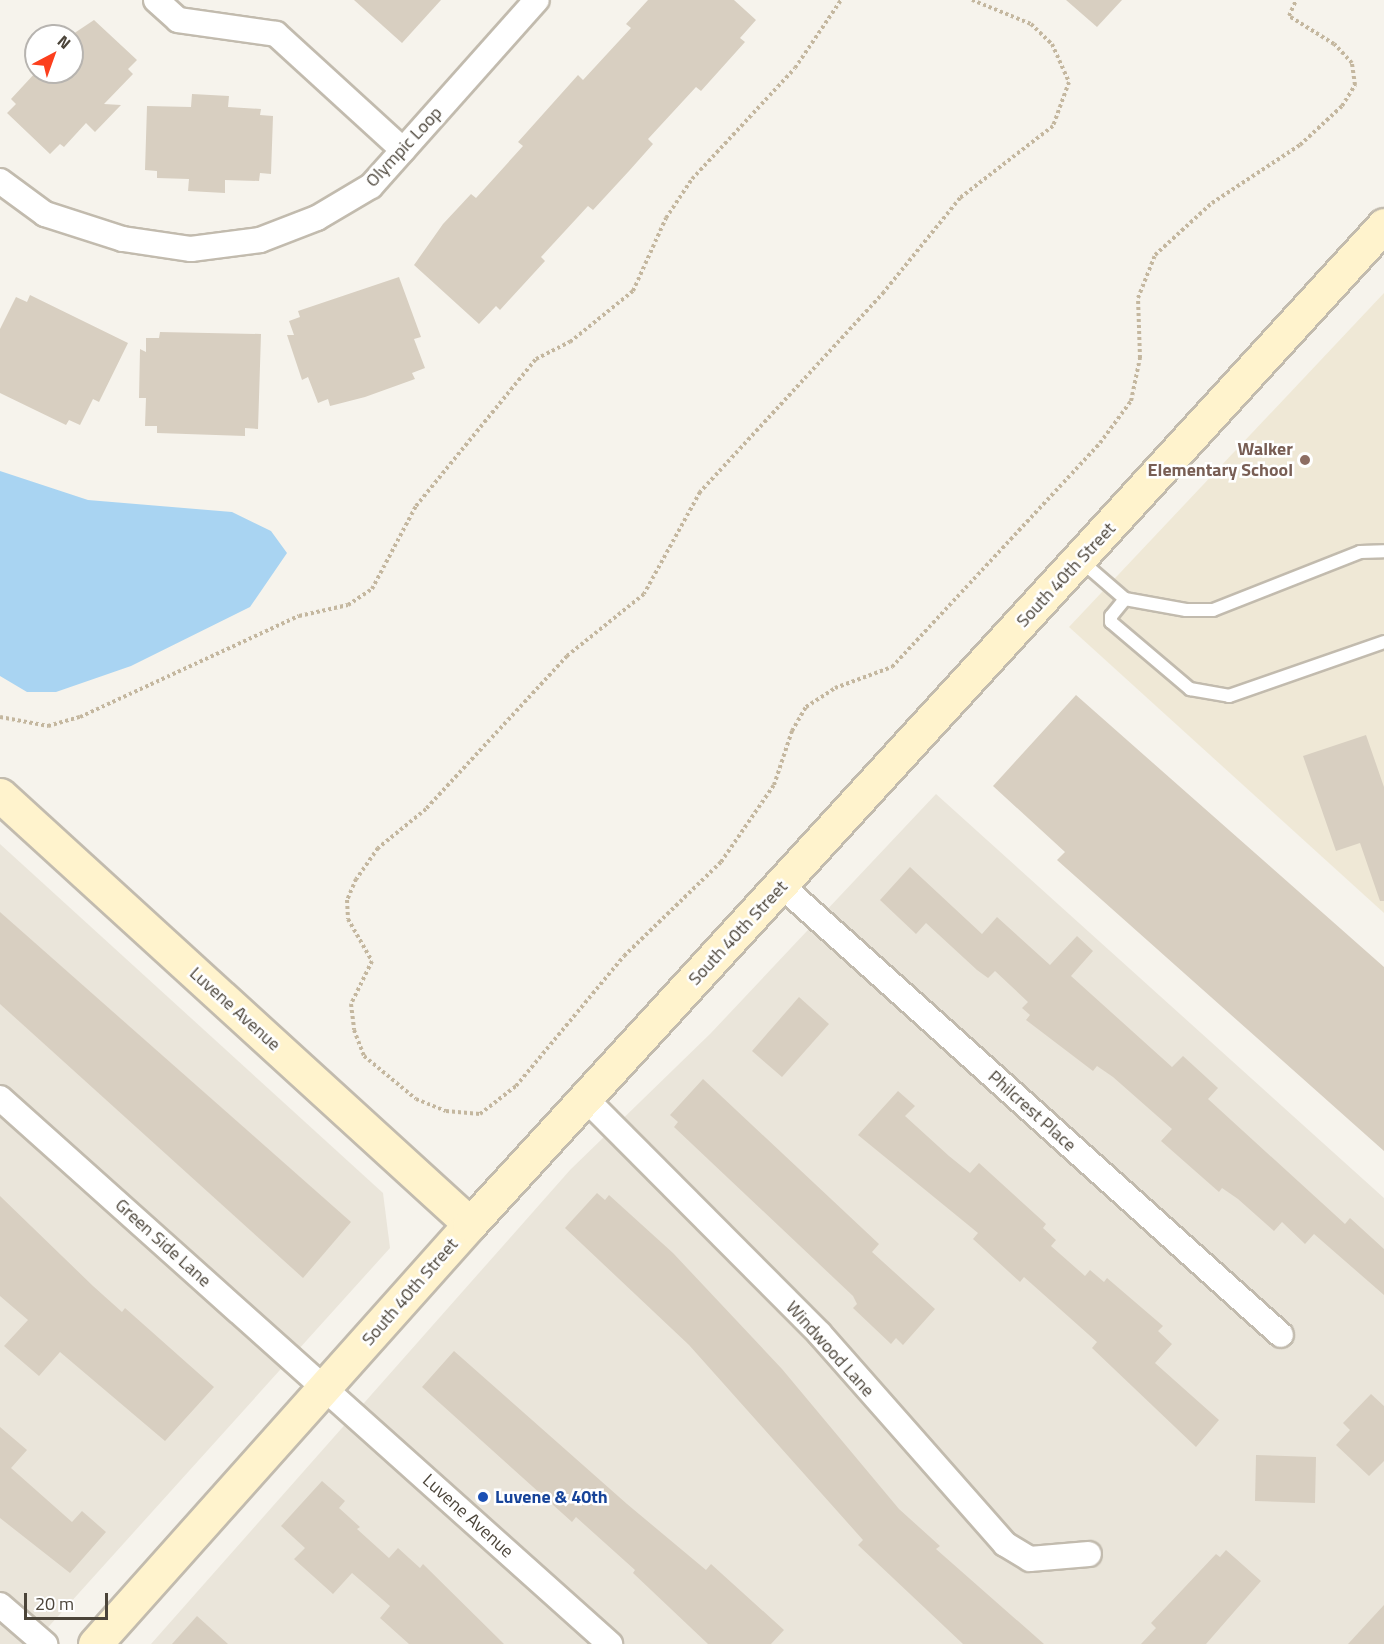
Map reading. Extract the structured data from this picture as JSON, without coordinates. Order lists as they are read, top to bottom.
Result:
{
  "streets": {
    "street": [
      "Olympic Loop",
      "South 40th Street",
      "Luvene Avenue",
      "Philcrest Place",
      "Green Side Lane",
      "Windwood Lane"
    ]
  },
  "crossings": [
    ["South 40th Street", "Luvene Avenue"],
    ["South 40th Street", "Philcrest Place"],
    ["South 40th Street", "Green Side Lane"],
    ["South 40th Street", "Windwood Lane"],
    ["Luvene Avenue", "Green Side Lane"]
  ],
  "places": ["Walker Elementary School", "Luvene & 40th"],
  "scale_bar": "20 m",
  "north": "top right"
}
